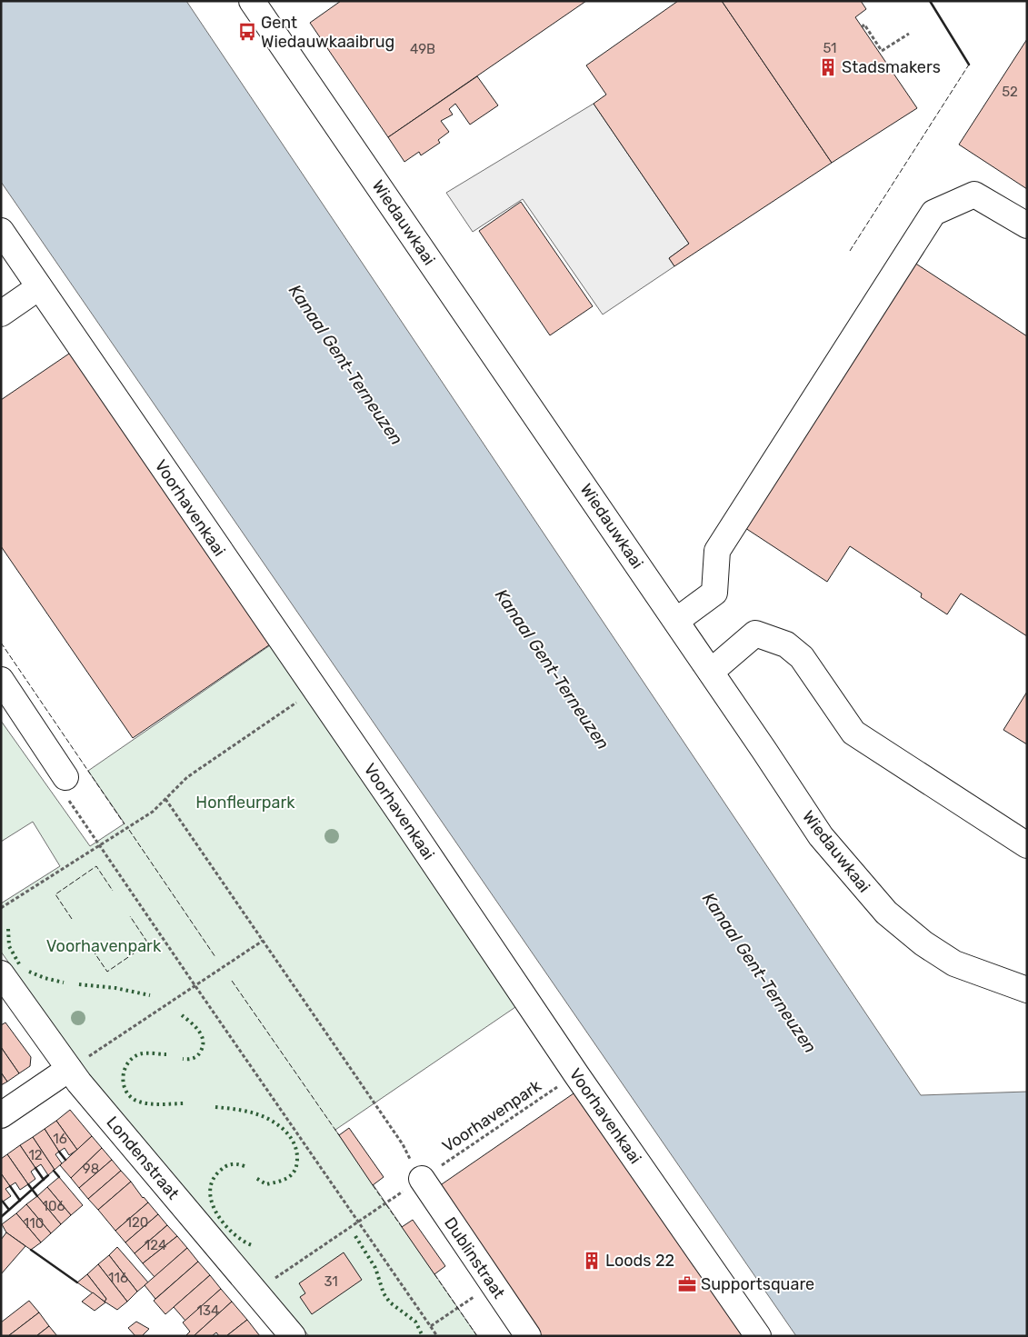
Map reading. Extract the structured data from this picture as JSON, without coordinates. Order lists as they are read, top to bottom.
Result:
{
  "streets": {
    "street": [
      "Wiedauwkaai",
      "Voorhavenkaai",
      "Londenstraat",
      "Dublinstraat"
    ],
    "path": ["Voorhavenpark"]
  },
  "crossings": [
    ["Voorhavenkaai", "Voorhavenpark"],
    ["Voorhavenpark", "Londenstraat"],
    ["Voorhavenpark", "Dublinstraat"]
  ],
  "water": ["Kanaal Gent-Terneuzen"],
  "parks": ["Honfleurpark", "Voorhavenpark"],
  "places": {
    "bus stop": ["Gent Wiedauwkaaibrug"],
    "building": ["Stadsmakers", "Loods 22"],
    "office": ["Supportsquare"]
  },
  "house_numbers": [
    "51",
    "49B",
    "52",
    "16",
    "12",
    "98",
    "106",
    "120",
    "110",
    "124",
    "116",
    "31",
    "134"
  ]
}
